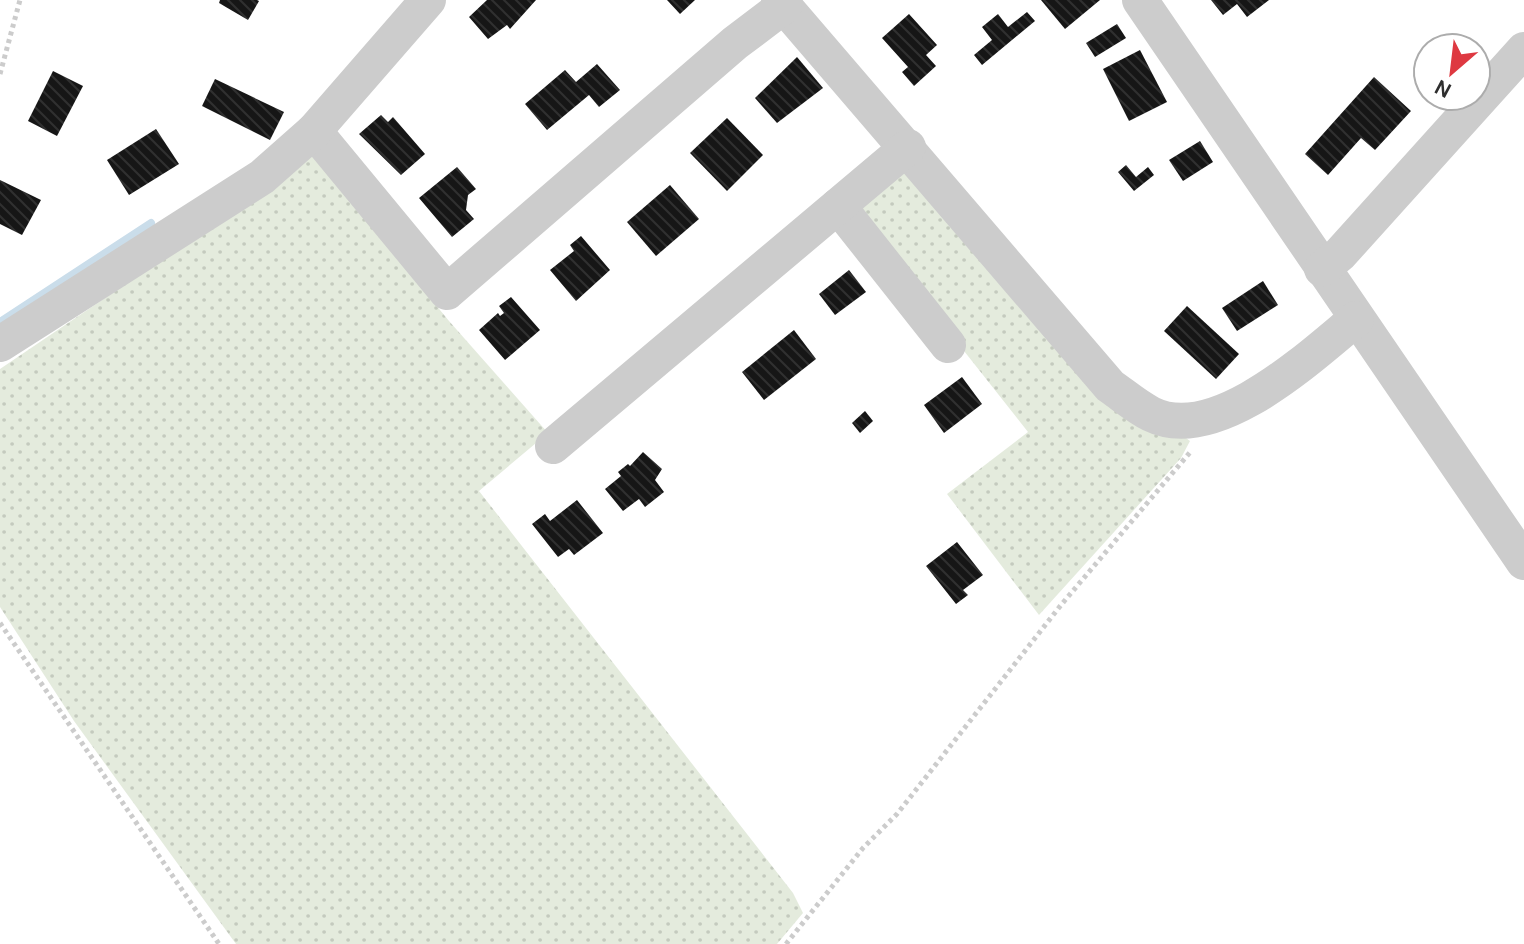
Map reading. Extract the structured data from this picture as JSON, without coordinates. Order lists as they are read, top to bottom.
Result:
{
  "north": "bottom left"
}
